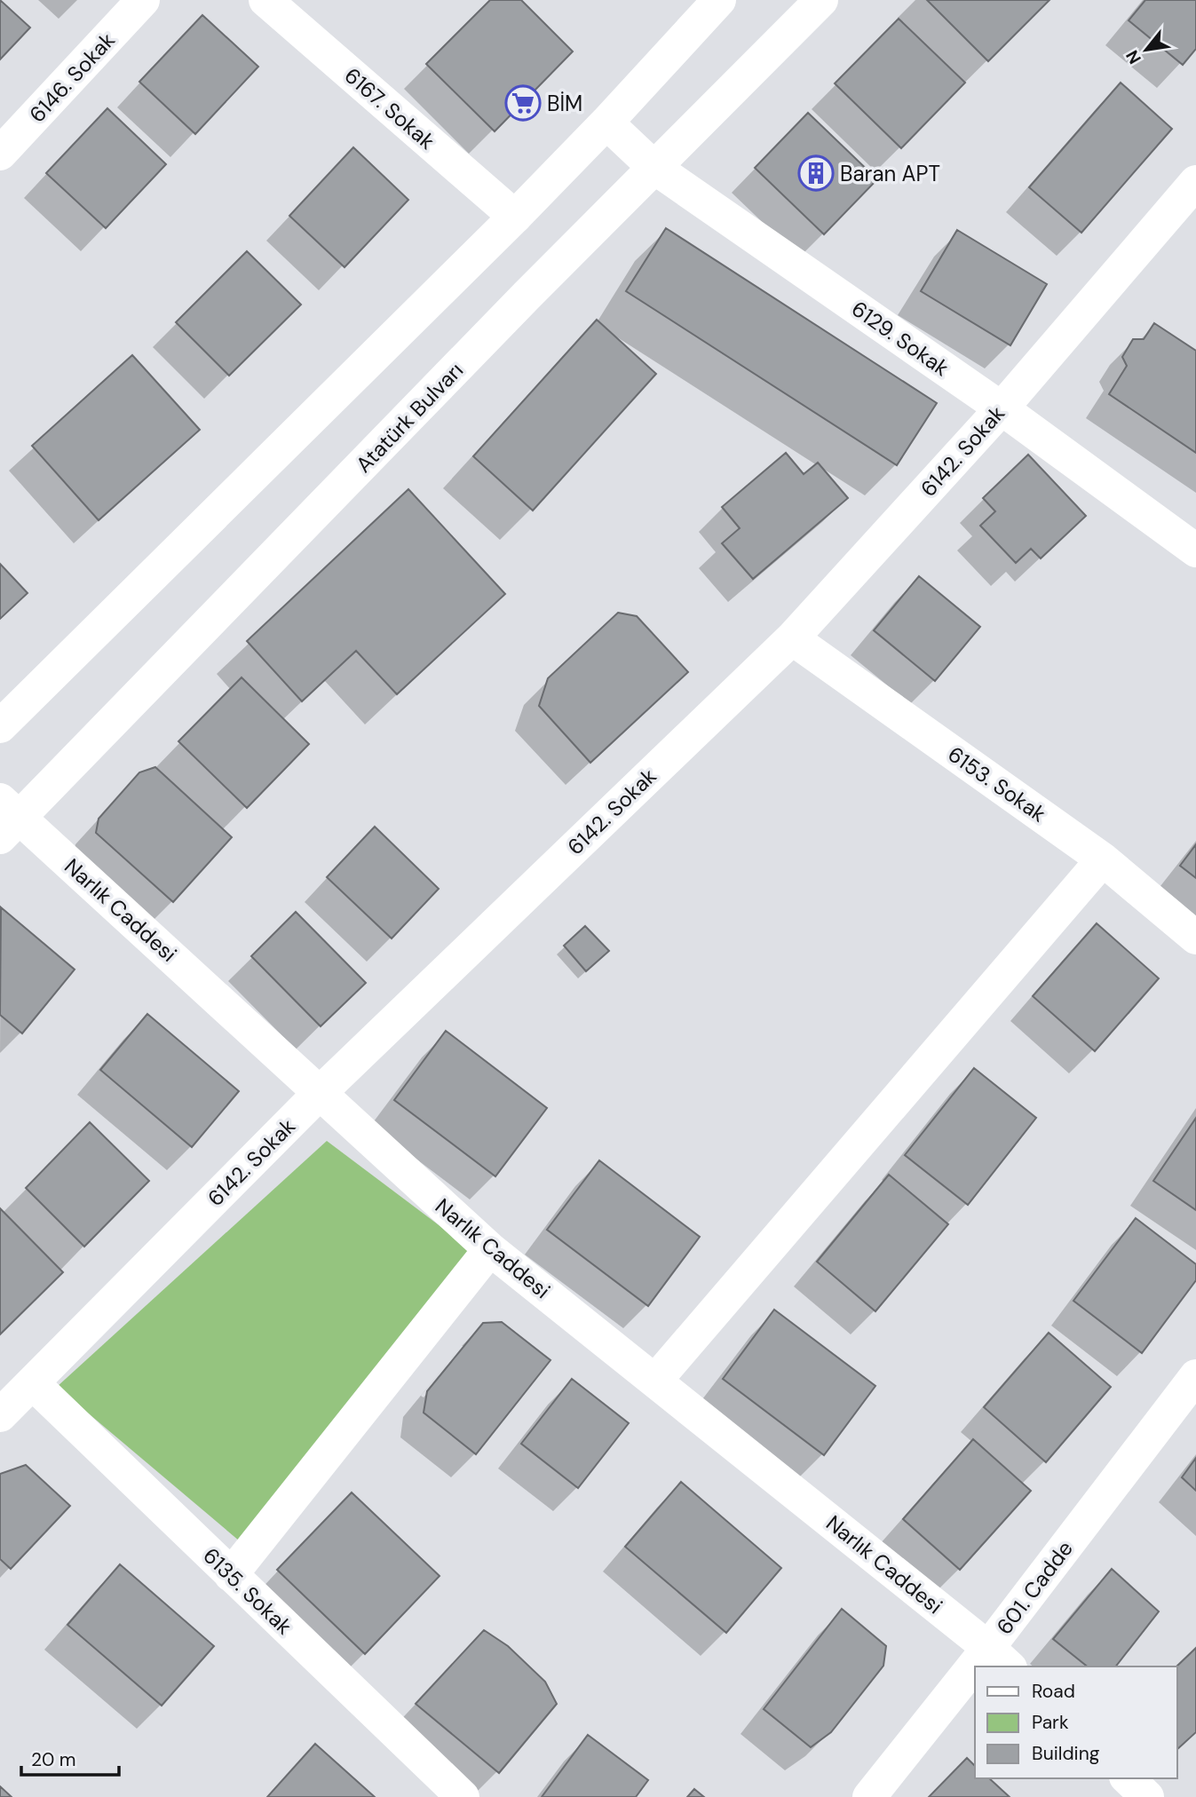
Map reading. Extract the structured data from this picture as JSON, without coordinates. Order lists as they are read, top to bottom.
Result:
{
  "streets": {
    "street": [
      "6146. Sokak",
      "6167. Sokak",
      "6129. Sokak",
      "Atatürk Bulvarı",
      "6142. Sokak",
      "6153. Sokak",
      "Narlık Caddesi",
      "601. Cadde",
      "6135. Sokak"
    ]
  },
  "crossings": [
    ["6129. Sokak", "Atatürk Bulvarı"],
    ["6129. Sokak", "6142. Sokak"],
    ["Atatürk Bulvarı", "Narlık Caddesi"],
    ["6142. Sokak", "6153. Sokak"],
    ["6142. Sokak", "Narlık Caddesi"],
    ["6142. Sokak", "6135. Sokak"],
    ["Narlık Caddesi", "601. Cadde"]
  ],
  "places": {
    "supermarket": ["BİM"],
    "building": ["Baran APT"]
  },
  "legend": ["Road", "Park", "Building"],
  "scale_bar": "20 m",
  "north": "bottom left"
}
